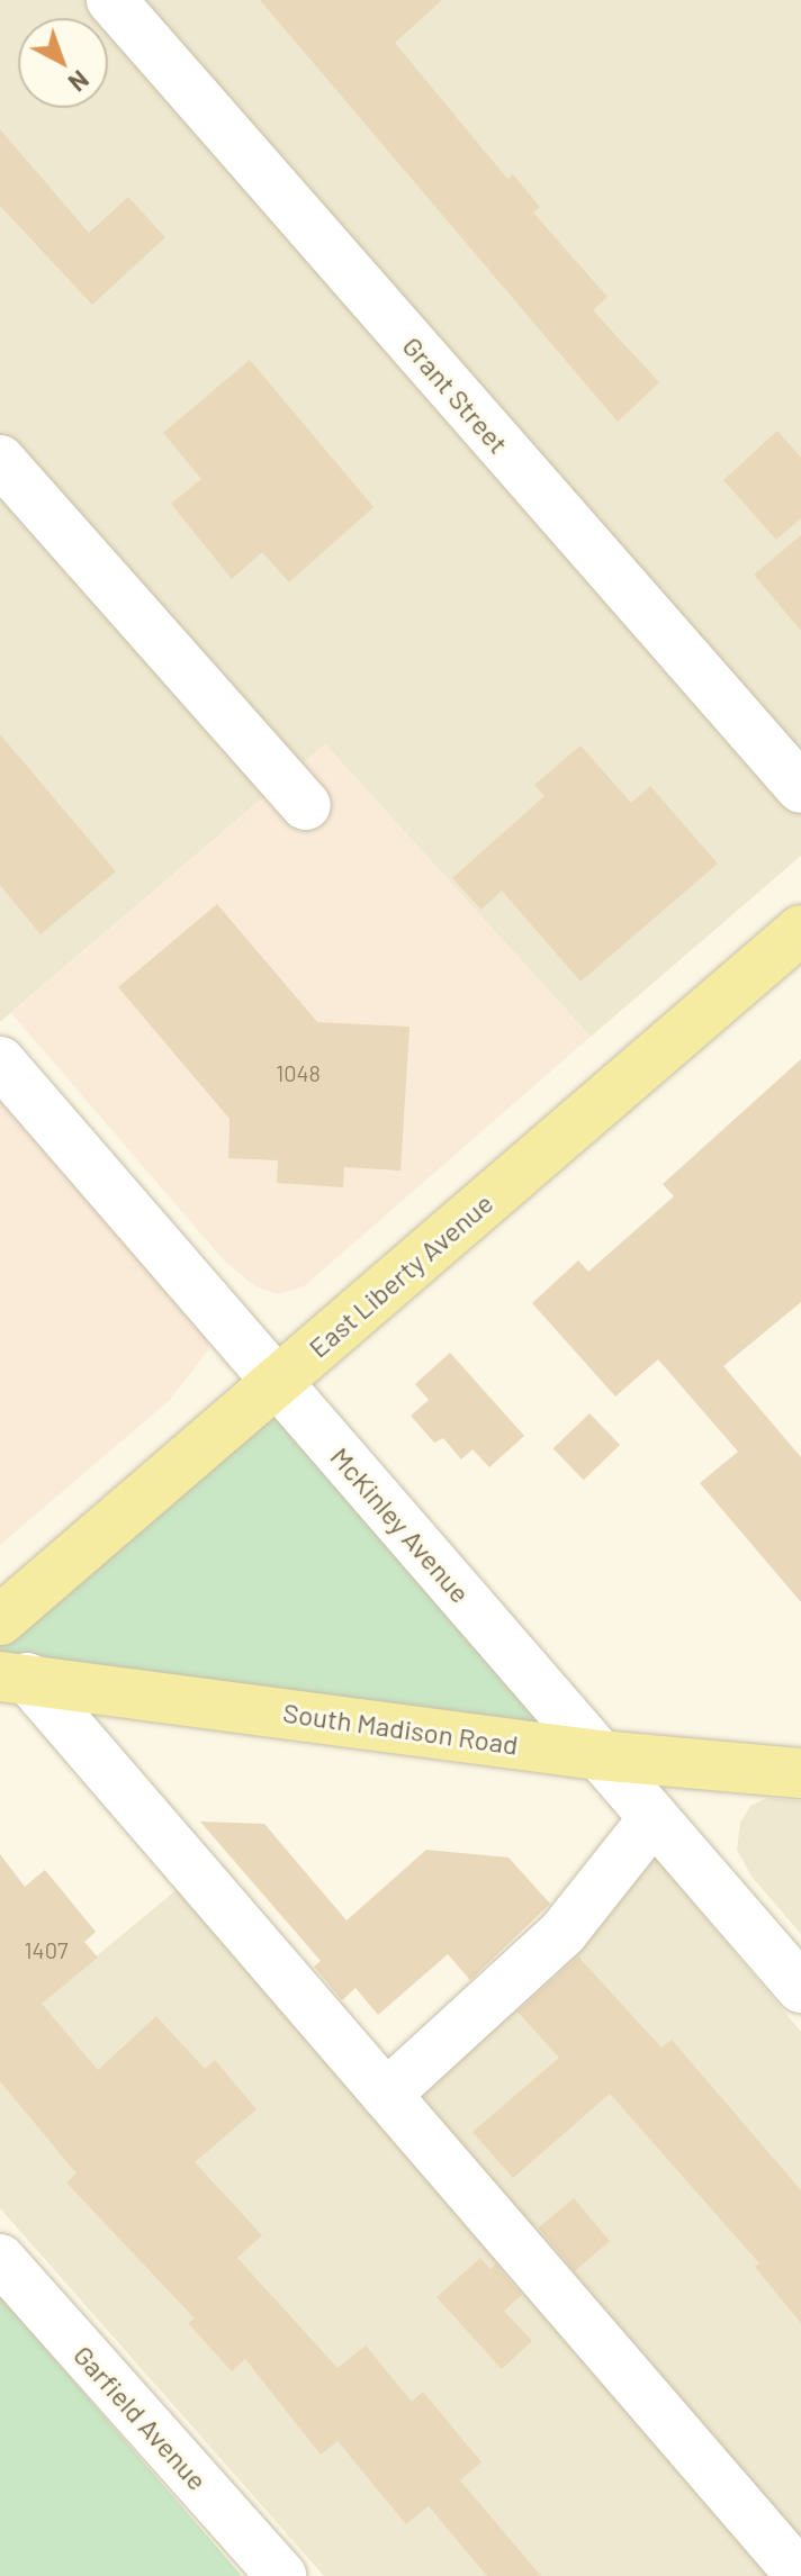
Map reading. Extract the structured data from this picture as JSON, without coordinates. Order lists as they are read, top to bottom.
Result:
{
  "streets": {
    "main road": ["East Liberty Avenue", "South Madison Road"],
    "street": ["Grant Street", "McKinley Avenue", "Garfield Avenue"]
  },
  "crossings": [
    ["East Liberty Avenue", "McKinley Avenue"],
    ["McKinley Avenue", "South Madison Road"]
  ],
  "house_numbers": ["1048", "1407"],
  "north": "bottom right"
}
